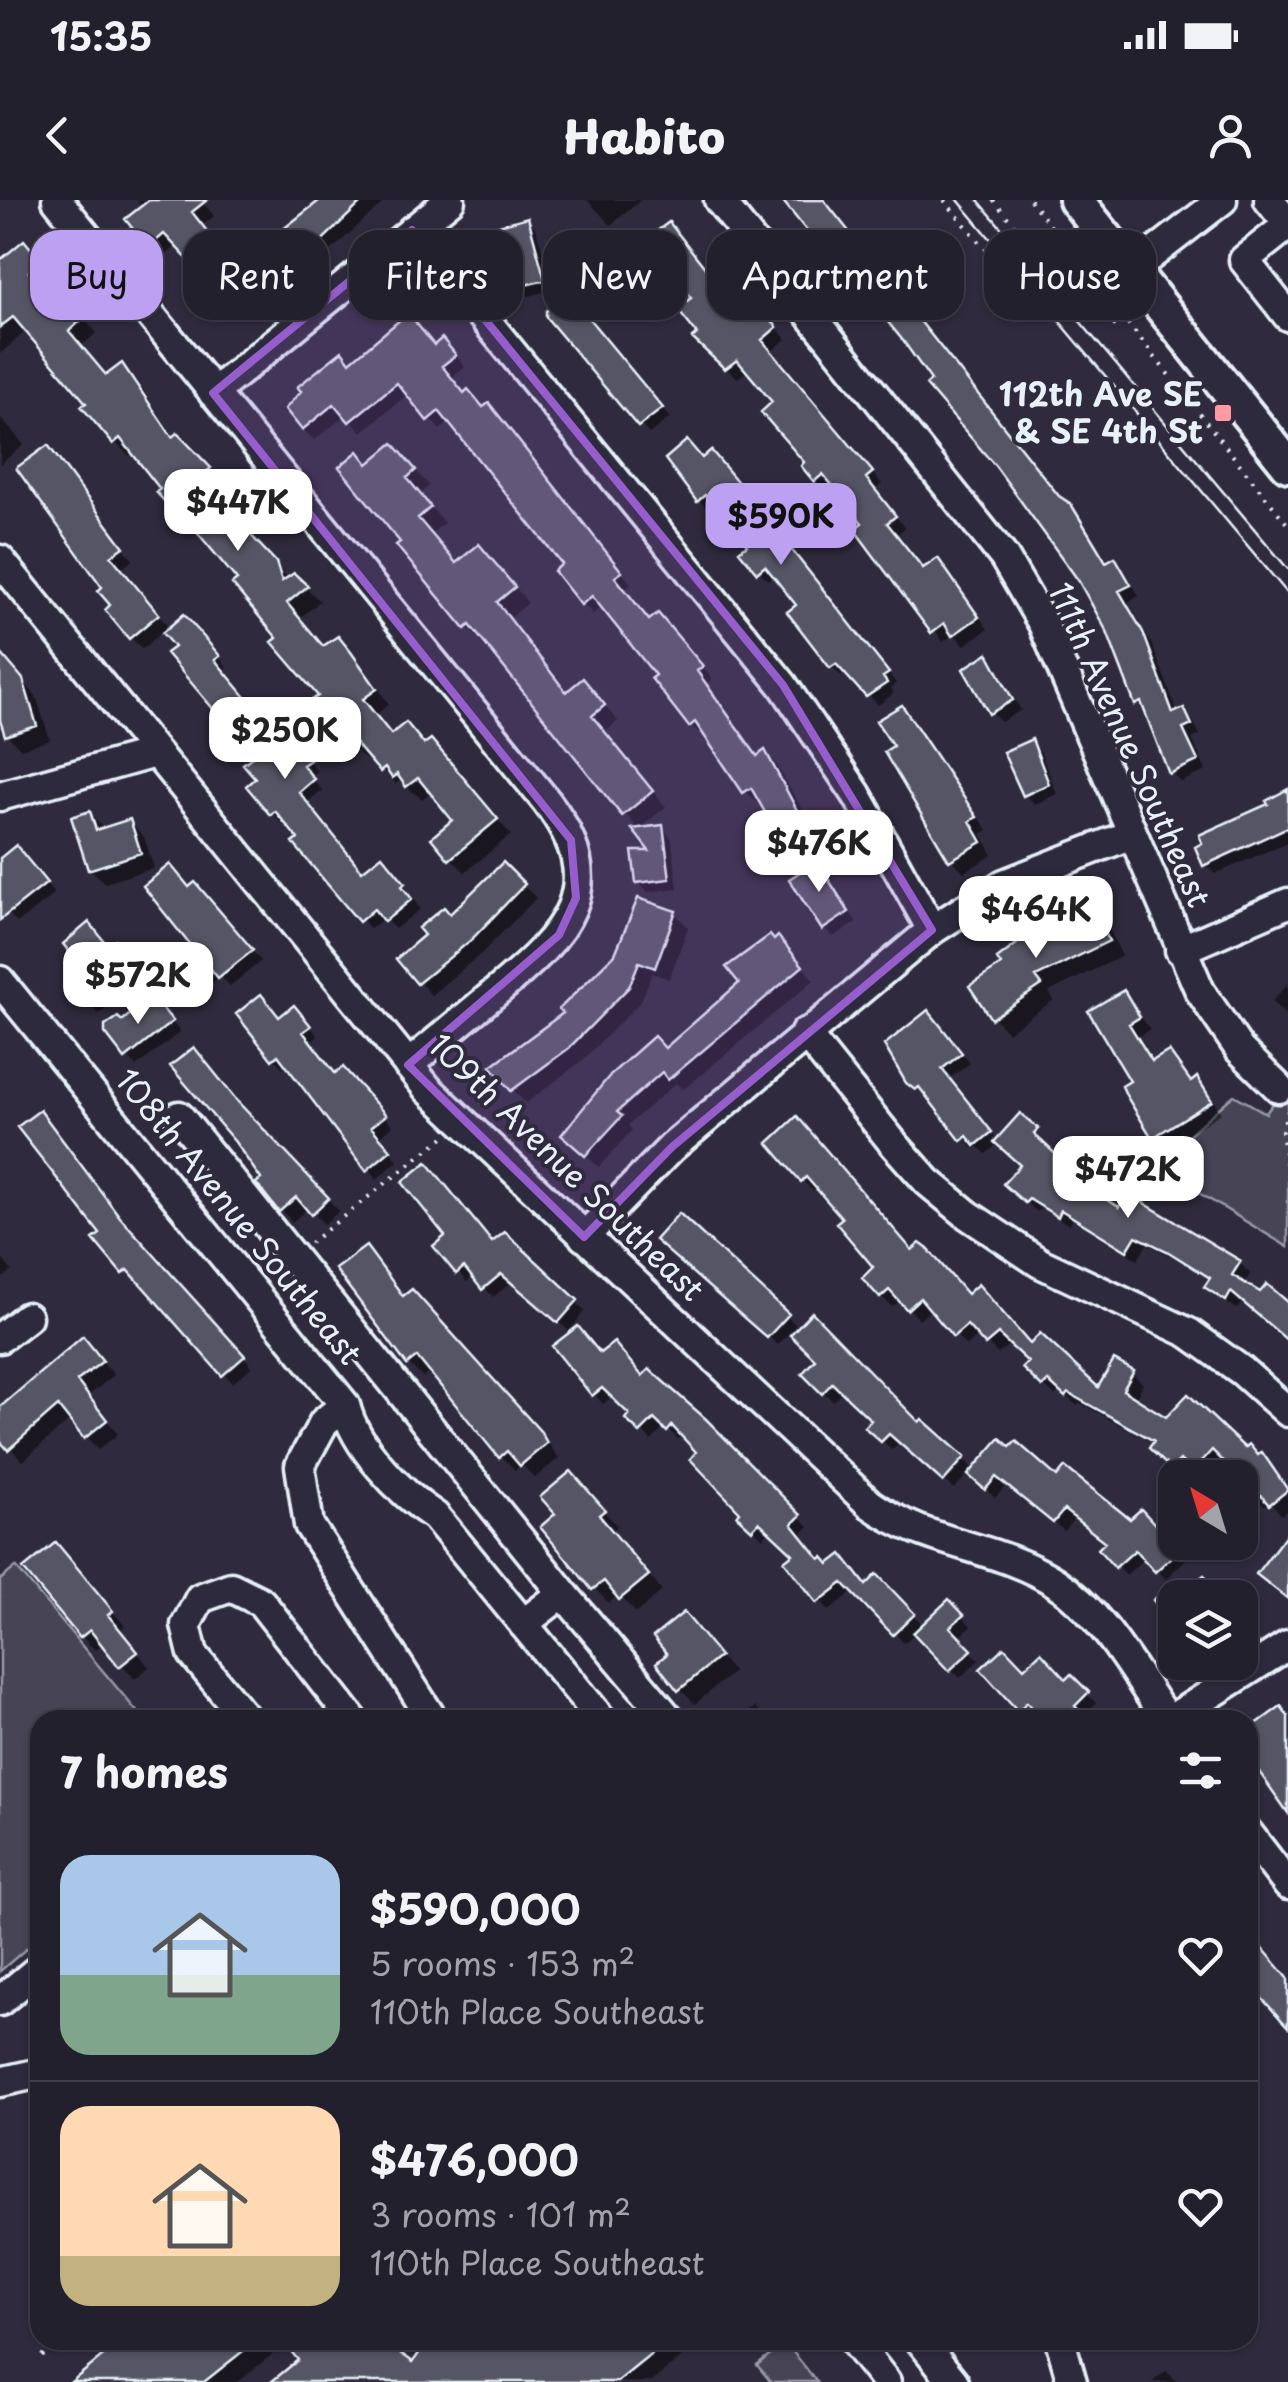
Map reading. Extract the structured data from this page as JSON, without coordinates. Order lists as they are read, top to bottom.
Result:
{
  "streets": {
    "street": ["111th Avenue Southeast", "109th Avenue Southeast", "108th Avenue Southeast"]
  },
  "places": {
    "transit": ["112th Ave SE & SE 4th St"]
  },
  "north": "top left",
  "page": {
    "status": "15:35",
    "header": "Habito",
    "chip": [
      "Buy",
      "Rent",
      "Filters",
      "New",
      "Apartment",
      "House"
    ],
    "price": [
      "$447K",
      "$590K",
      "$250K",
      "$476K",
      "$464K",
      "$572K",
      "$472K"
    ],
    "heading": "7 homes",
    "list": [
      {
        "name": "$590,000",
        "note": "5 rooms · 153 m² · 110th Place Southeast"
      },
      {
        "name": "$476,000",
        "note": "3 rooms · 101 m² · 110th Place Southeast"
      }
    ]
  }
}
